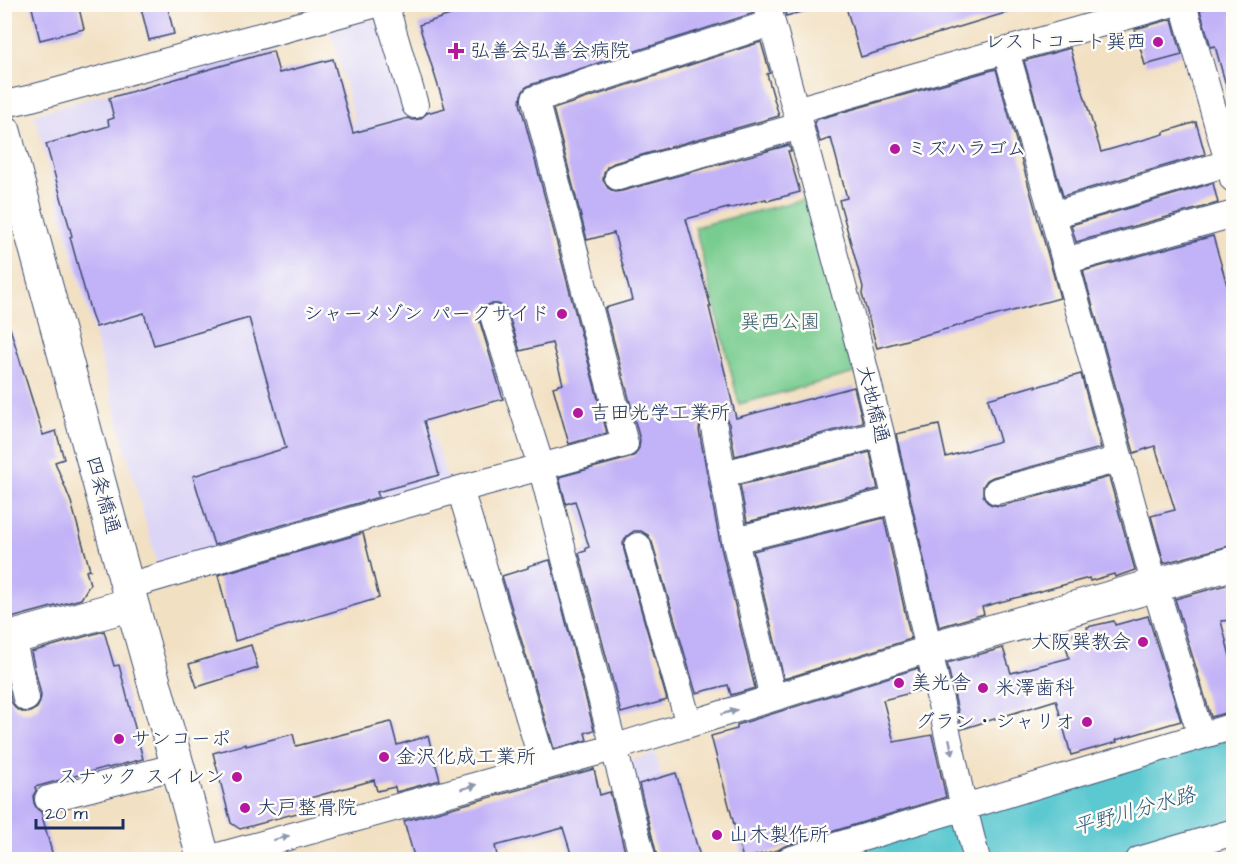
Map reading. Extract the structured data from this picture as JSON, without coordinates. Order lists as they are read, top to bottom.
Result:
{
  "streets": {
    "street": ["大地橋通", "四条橋通"]
  },
  "water": ["平野川分水路"],
  "parks": ["巽西公園"],
  "places": {
    "other": [
      "レストコート巽西",
      "ミズハラゴム",
      "シャーメゾン パークサイド",
      "吉田光学工業所",
      "大阪巽教会",
      "美光舎",
      "米澤歯科",
      "グラン・シャリオ",
      "サンコーポ",
      "金沢化成工業所",
      "スナック スイレン",
      "大戸整骨院",
      "山木製作所"
    ],
    "health": ["弘善会弘善会病院"]
  },
  "scale_bar": "20 m"
}
